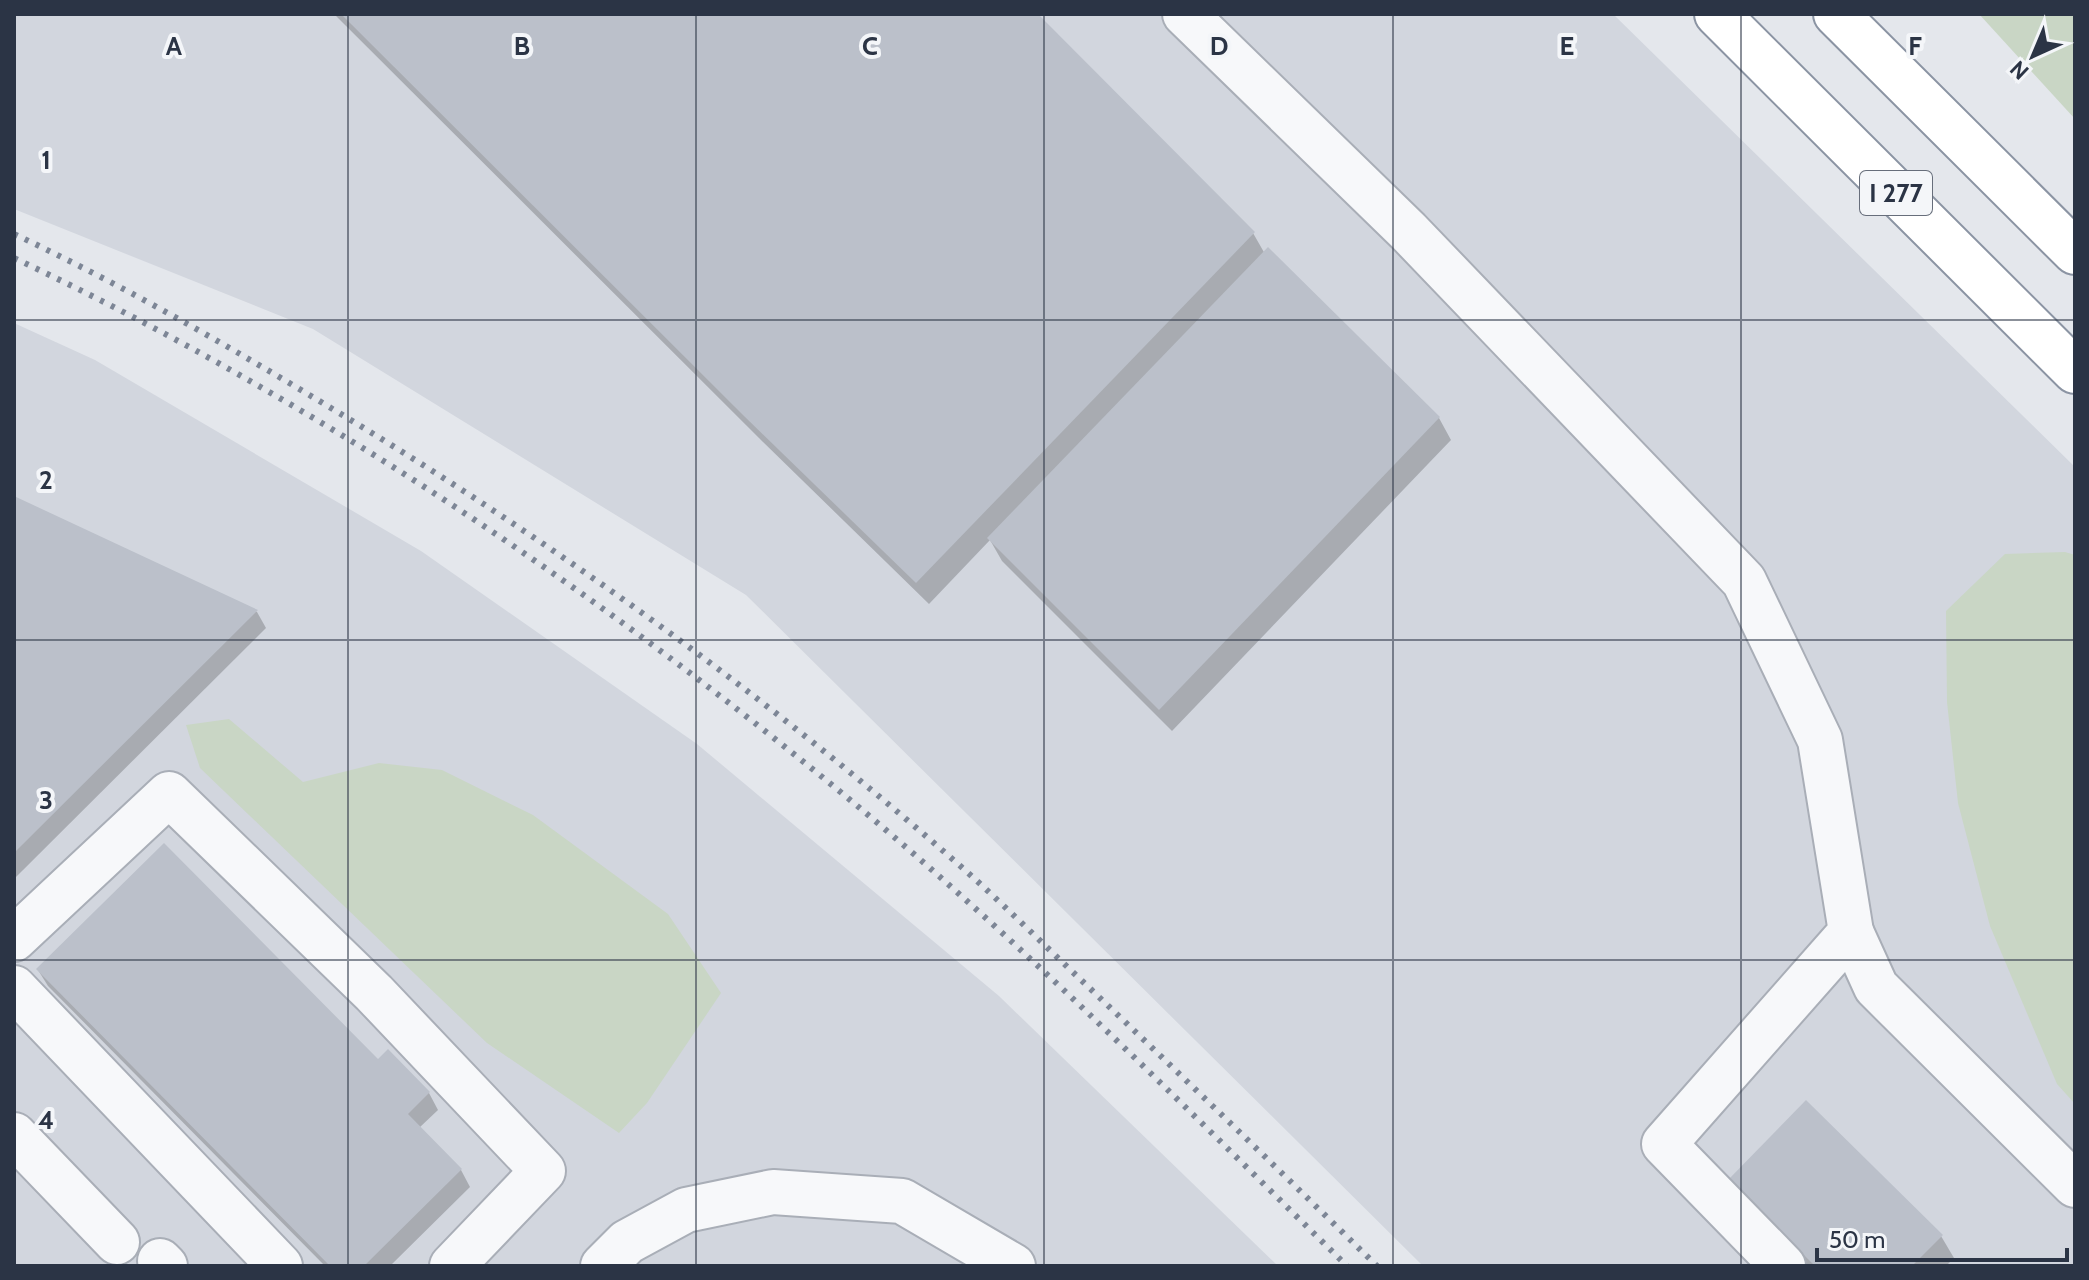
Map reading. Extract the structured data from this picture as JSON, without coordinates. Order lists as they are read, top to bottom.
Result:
{
  "streets": {
    "highway": ["I 277"]
  },
  "scale_bar": "50 m",
  "north": "bottom left",
  "grid": {
    "columns": [
      "A",
      "B",
      "C",
      "D",
      "E",
      "F"
    ],
    "rows": [
      "1",
      "2",
      "3",
      "4"
    ]
  }
}
